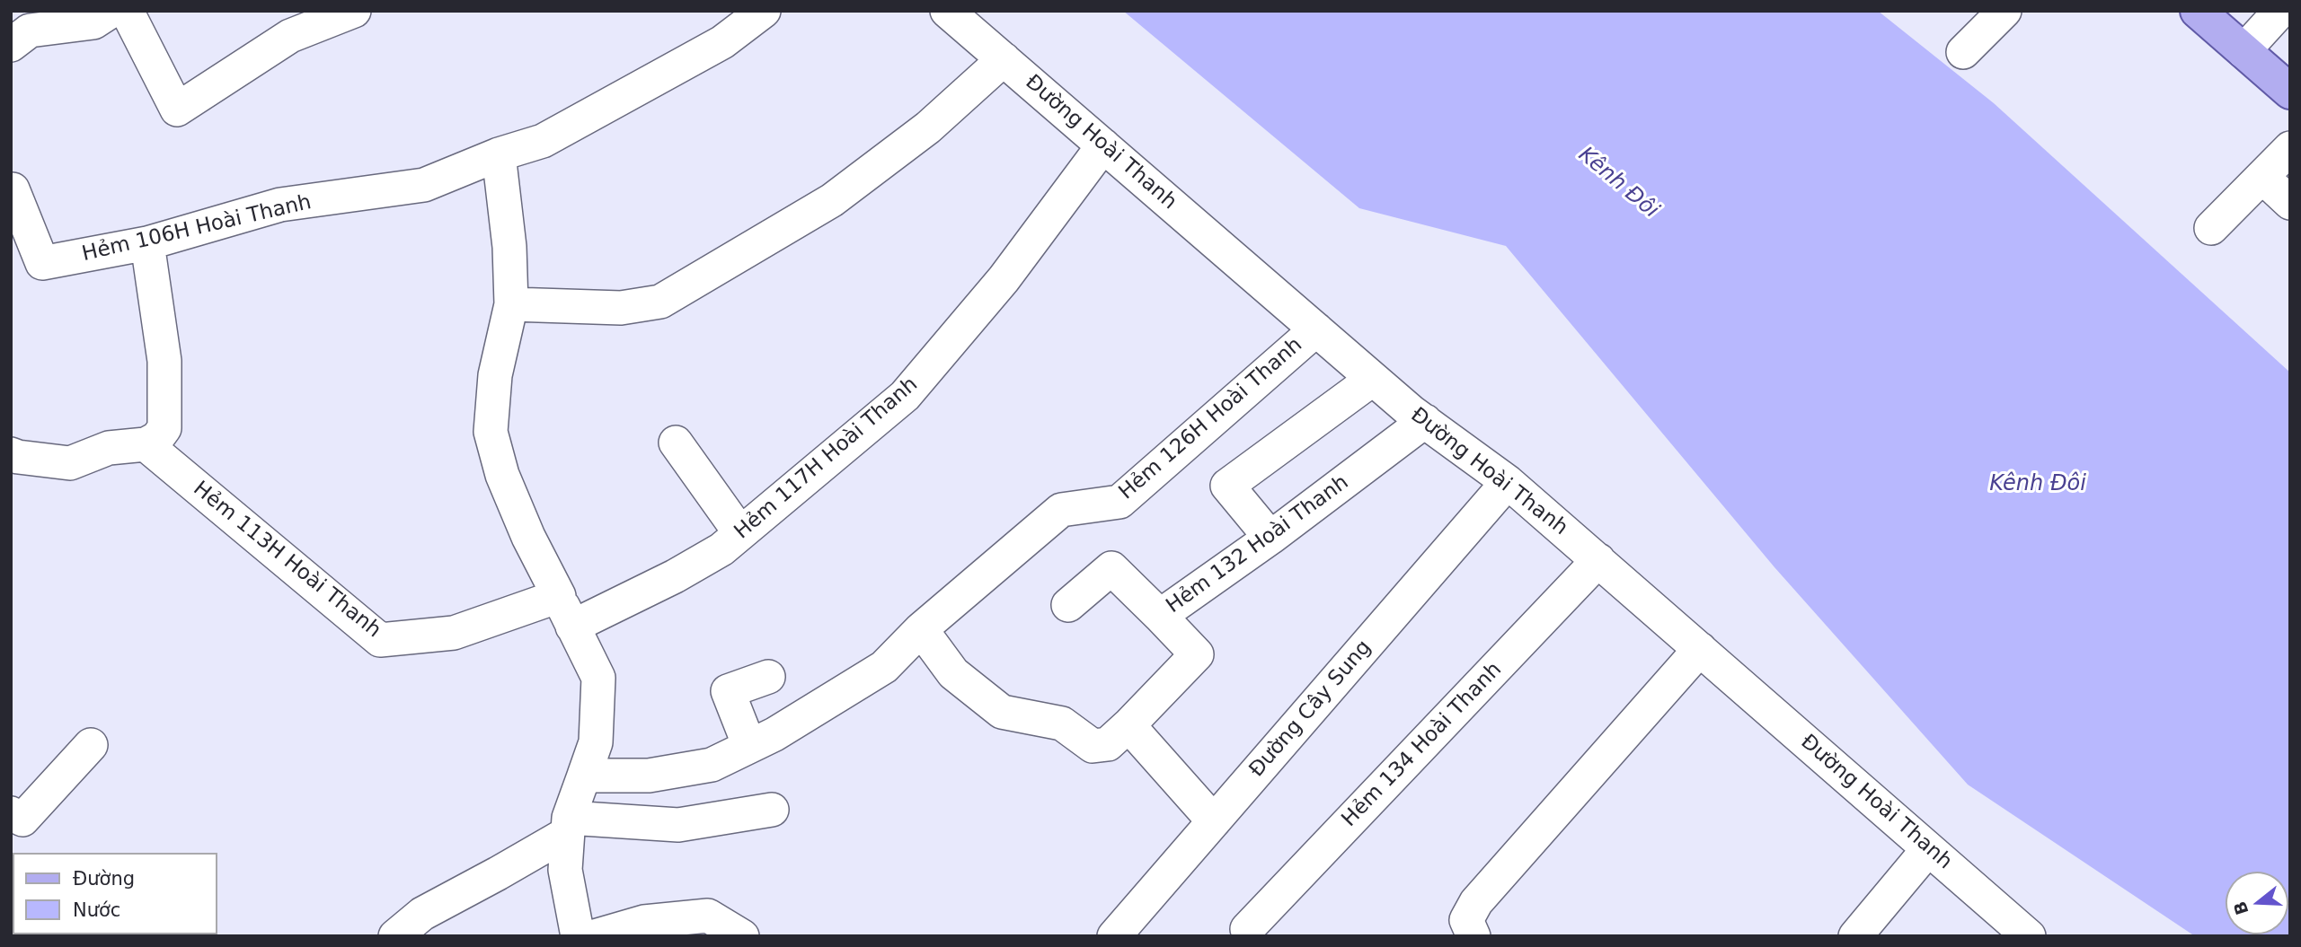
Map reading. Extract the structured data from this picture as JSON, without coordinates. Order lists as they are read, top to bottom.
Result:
{
  "streets": {
    "street": [
      "Đường Hoài Thanh",
      "Hẻm 106H Hoài Thanh",
      "Hẻm 126H Hoài Thanh",
      "Hẻm 117H Hoài Thanh",
      "Hẻm 132 Hoài Thanh",
      "Hẻm 113H Hoài Thanh",
      "Đường Cây Sung",
      "Hẻm 134 Hoài Thanh"
    ]
  },
  "crossings": [
    ["Đường Hoài Thanh", "Hẻm 126H Hoài Thanh"],
    ["Đường Hoài Thanh", "Hẻm 117H Hoài Thanh"],
    ["Đường Hoài Thanh", "Hẻm 132 Hoài Thanh"],
    ["Đường Hoài Thanh", "Đường Cây Sung"],
    ["Đường Hoài Thanh", "Hẻm 134 Hoài Thanh"],
    ["Hẻm 126H Hoài Thanh", "Hẻm 132 Hoài Thanh"]
  ],
  "water": ["Kênh Đôi"],
  "legend": ["Đường", "Nước"],
  "north": "left"
}
